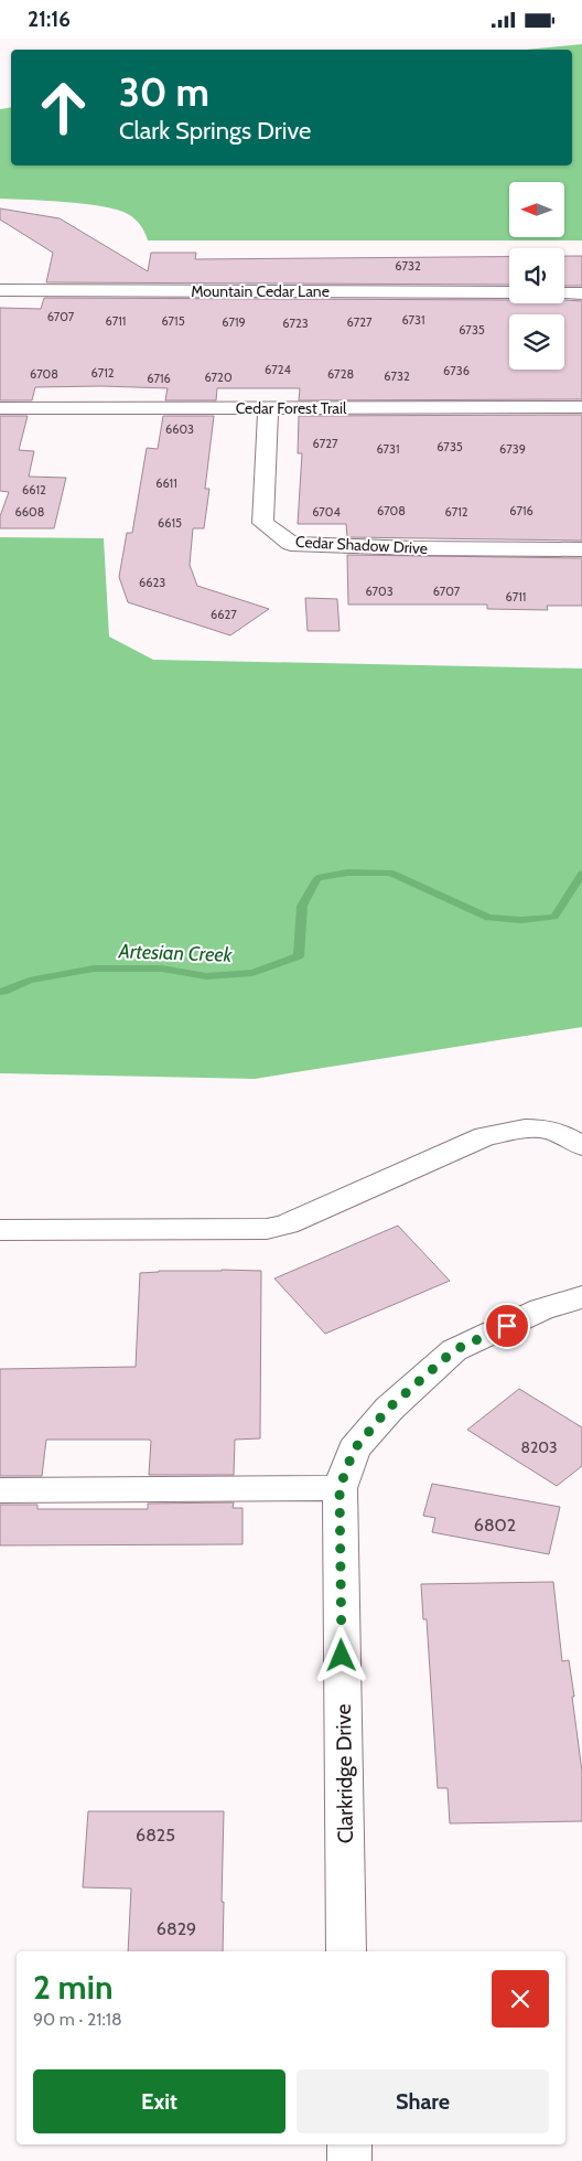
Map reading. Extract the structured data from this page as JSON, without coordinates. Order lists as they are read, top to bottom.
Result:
{
  "streets": {
    "street": [
      "Mountain Cedar Lane",
      "Cedar Forest Trail",
      "Cedar Shadow Drive",
      "Clarkridge Drive"
    ]
  },
  "crossings": [
    ["Cedar Forest Trail", "Cedar Shadow Drive"]
  ],
  "water": ["Artesian Creek"],
  "house_numbers": [
    "6732",
    "6707",
    "6731",
    "6711",
    "6715",
    "6719",
    "6727",
    "6723",
    "6735",
    "6724",
    "6736",
    "6712",
    "6708",
    "6728",
    "6732",
    "6720",
    "6716",
    "6603",
    "6727",
    "6735",
    "6731",
    "6739",
    "6611",
    "6612",
    "6708",
    "6716",
    "6608",
    "6704",
    "6712",
    "6615",
    "6623",
    "6703",
    "6707",
    "6711",
    "6627",
    "8203",
    "6802",
    "6825",
    "6829"
  ],
  "north": "left",
  "page": {
    "status": "21:16",
    "turn": ["30 m", "Clark Springs Drive"],
    "heading": ["2 min", "90 m · 21:18"],
    "buttons": ["Exit", "Share"]
  }
}
